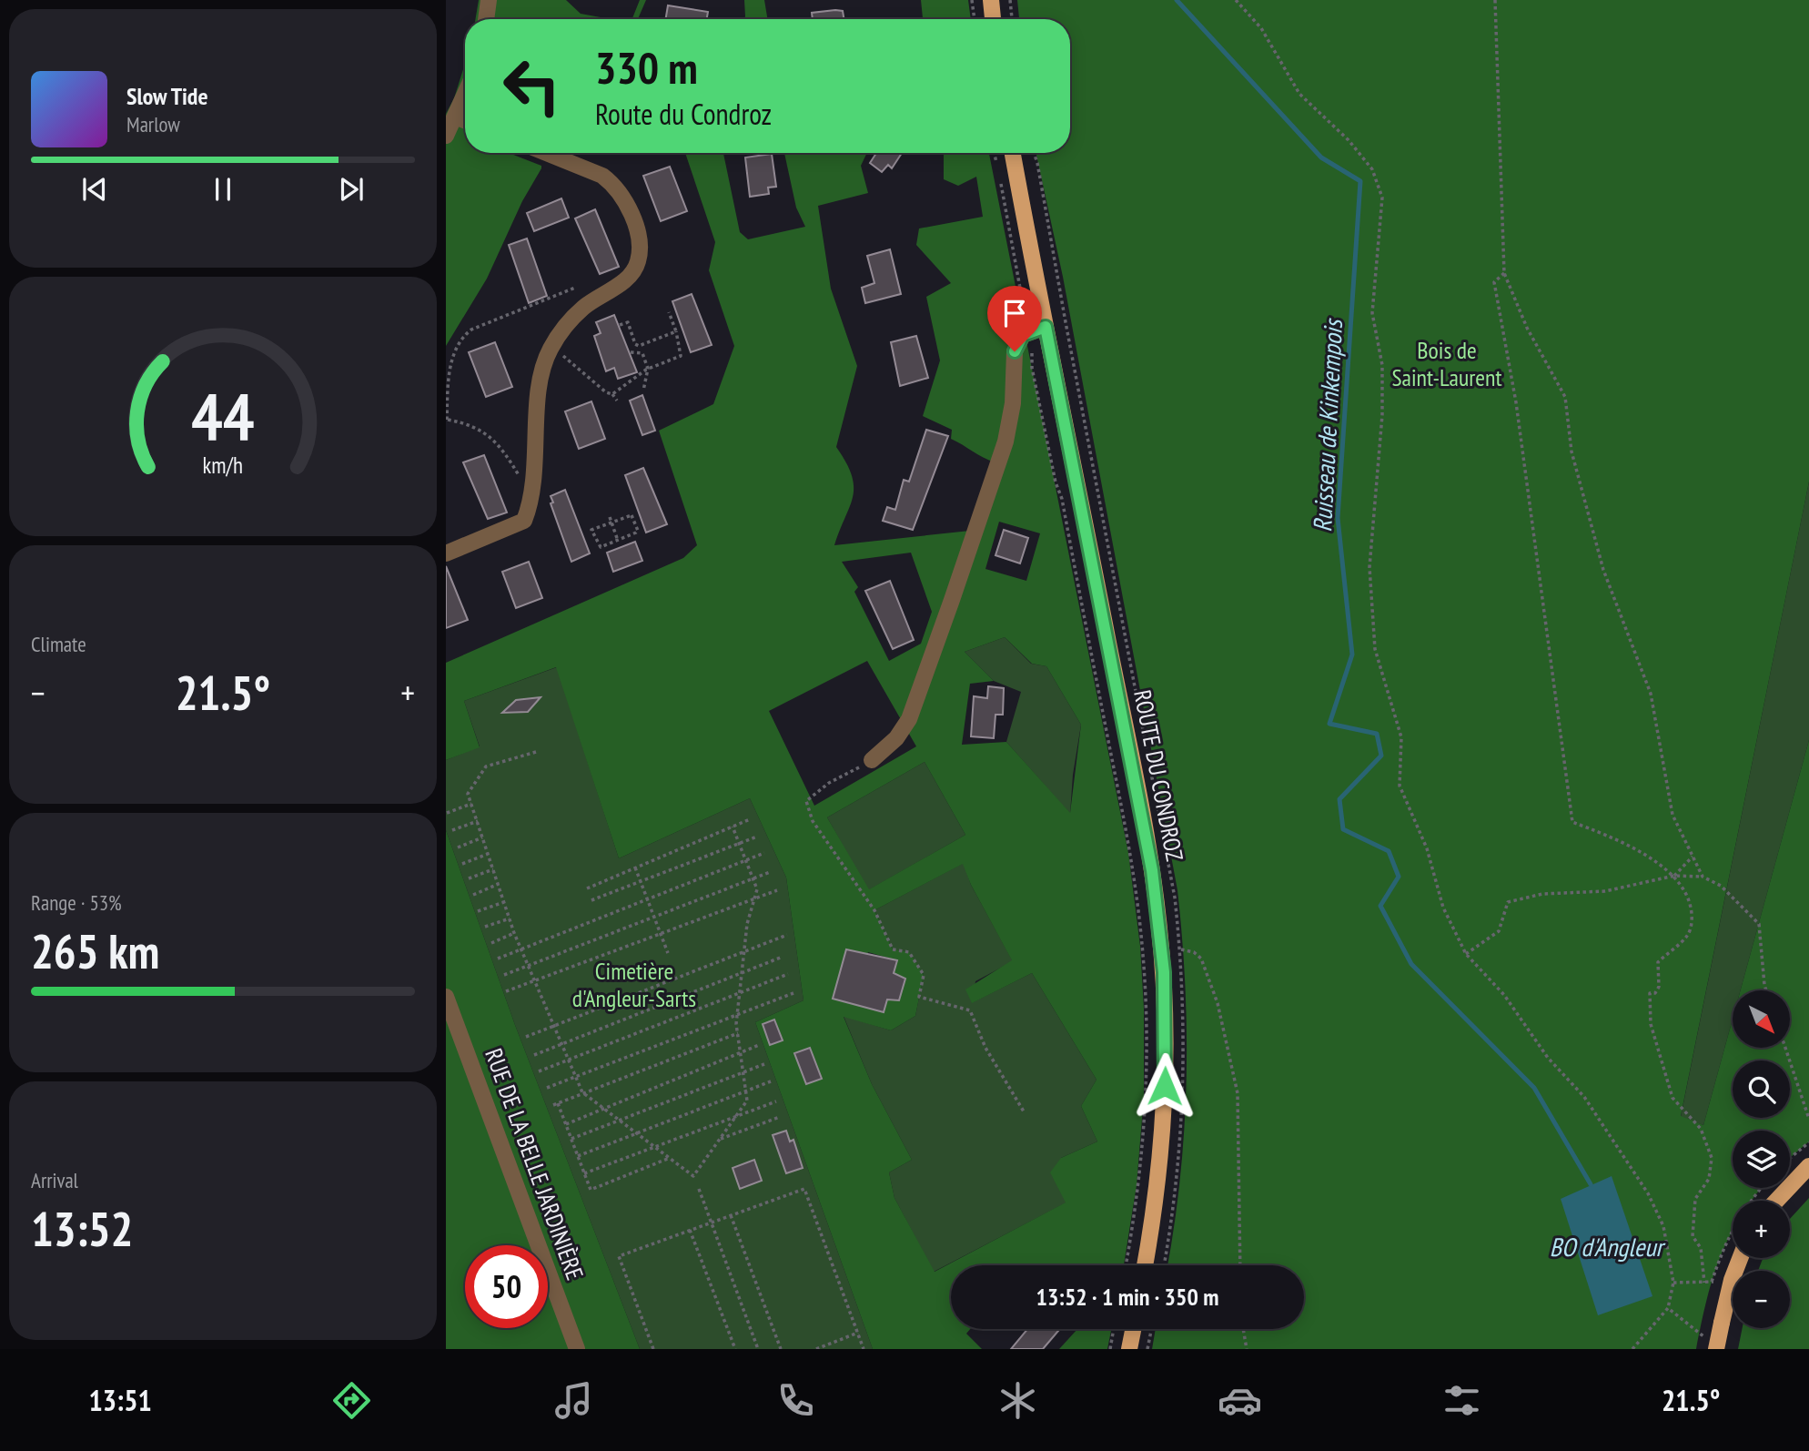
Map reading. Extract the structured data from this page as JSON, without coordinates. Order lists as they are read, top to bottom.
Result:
{
  "streets": {
    "main road": ["ROUTE DU CONDROZ"],
    "street": ["RUE DE LA BELLE JARDINIÈRE"]
  },
  "water": ["Ruisseau de Kinkempois", "BO d'Angleur"],
  "parks": ["Bois de Saint-Laurent", "Cimetière d'Angleur-Sarts"],
  "north": "bottom right",
  "page": {
    "turn": ["330 m", "Route du Condroz"],
    "song": ["Slow Tide", "Marlow"],
    "tile": [
      "Climate",
      ["Range · 53%", "265 km"],
      ["Arrival", "13:52"]
    ],
    "heat": ["−", "21.5°", "+"],
    "map_buttons": ["+", "−"],
    "limit": "50",
    "trip": "13:52 · 1 min · 350 m",
    "tabs": ["13:51", "21.5°"],
    "gauge": ["44", "km/h"]
  }
}
